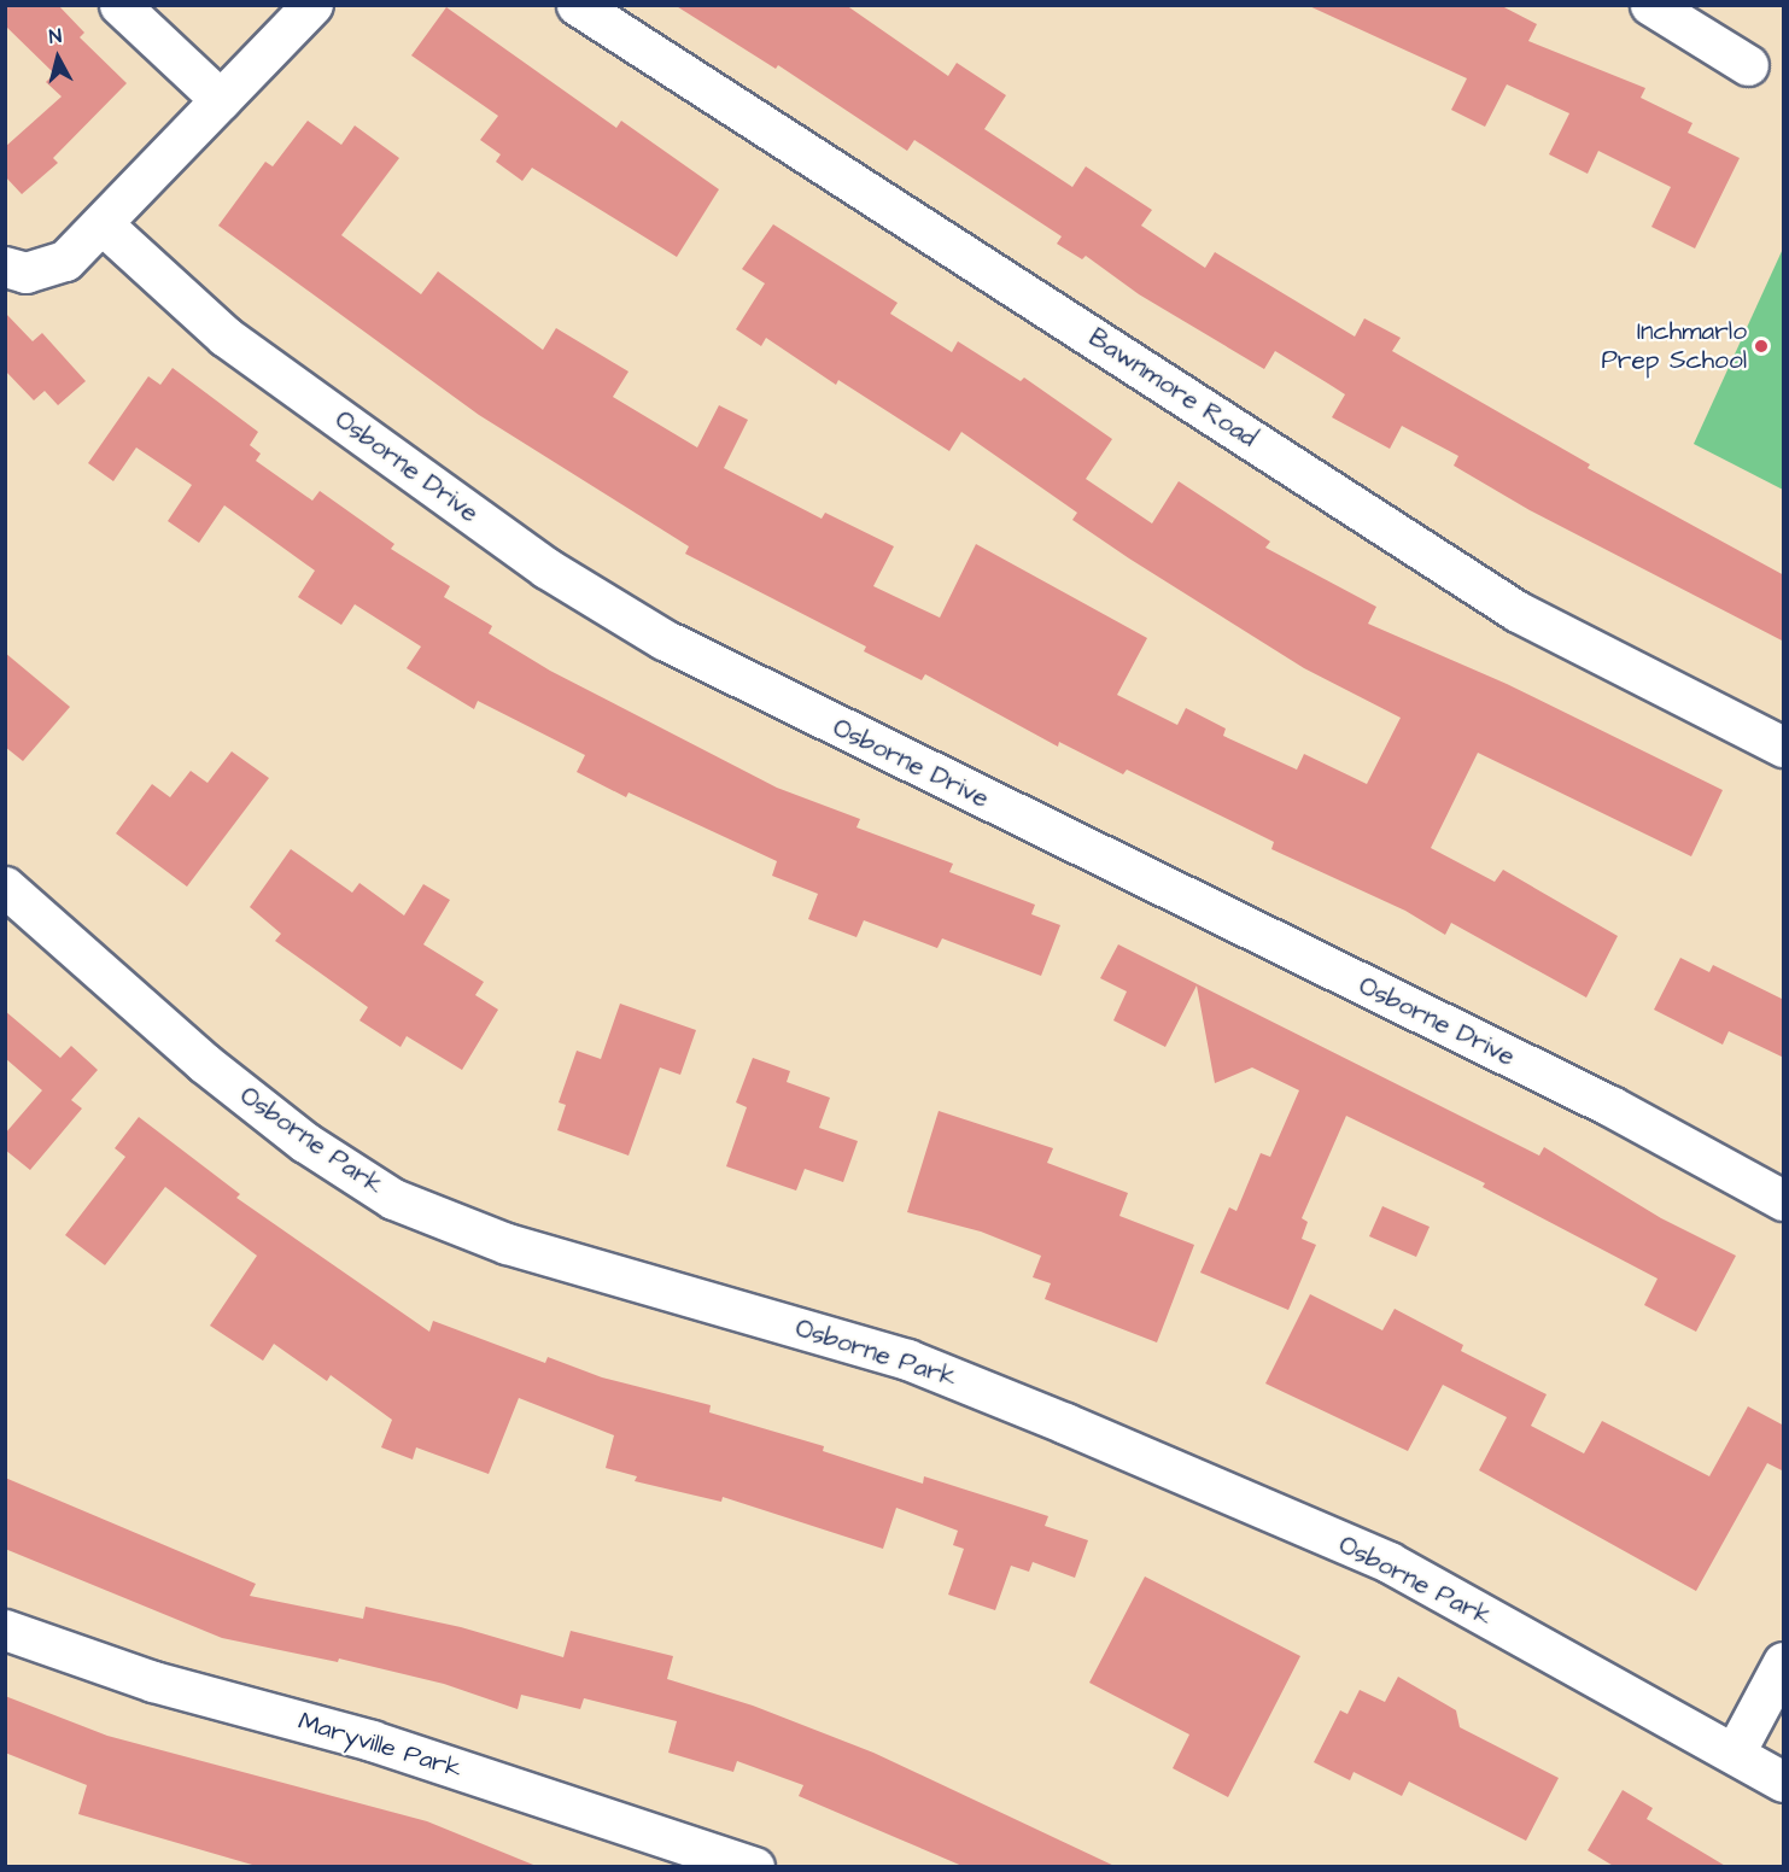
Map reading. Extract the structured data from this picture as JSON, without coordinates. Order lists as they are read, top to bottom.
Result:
{
  "streets": {
    "street": [
      "Bawnmore Road",
      "Osborne Drive",
      "Osborne Park",
      "Maryville Park"
    ]
  },
  "places": ["Inchmarlo Prep School"],
  "north": "top"
}
